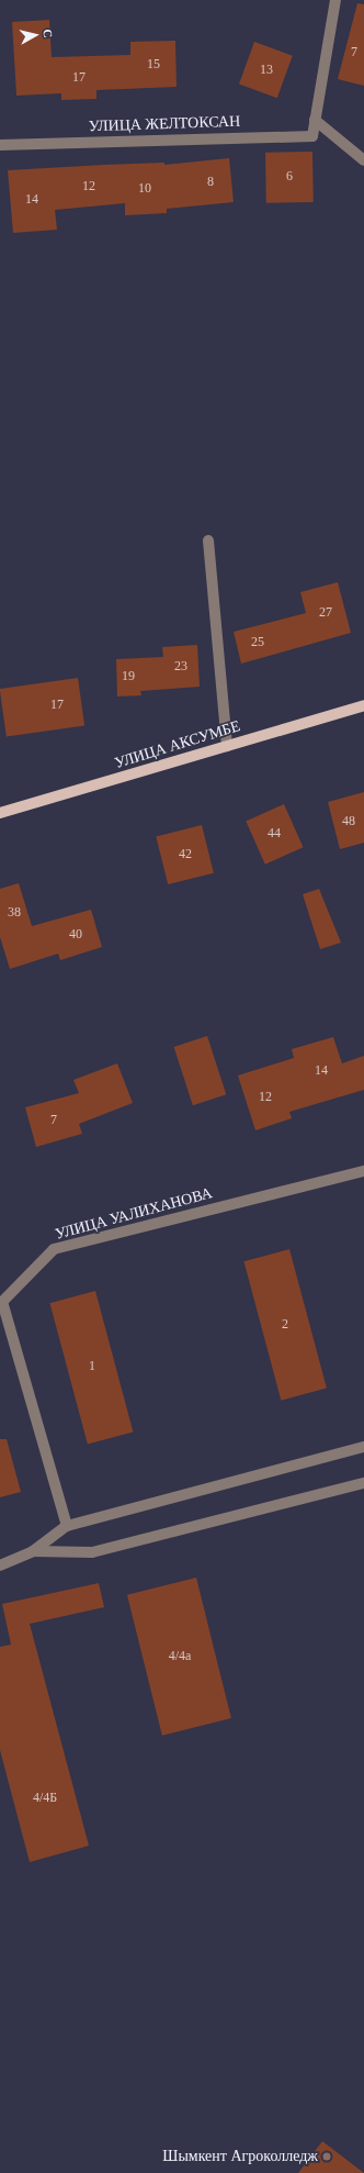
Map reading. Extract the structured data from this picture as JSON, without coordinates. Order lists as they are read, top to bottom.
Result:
{
  "streets": {
    "main road": ["УЛИЦА АКСУМБЕ"],
    "street": ["УЛИЦА ЖЕЛТОКСАН", "УЛИЦА УАЛИХАНОВА"]
  },
  "places": ["Шымкент Агроколледж"],
  "house_numbers": [
    "7",
    "15",
    "13",
    "17",
    "6",
    "8",
    "12",
    "10",
    "14",
    "27",
    "25",
    "23",
    "19",
    "17",
    "48",
    "44",
    "42",
    "38",
    "40",
    "14",
    "12",
    "7",
    "2",
    "1",
    "4/4а",
    "4/4Б"
  ],
  "north": "right"
}
